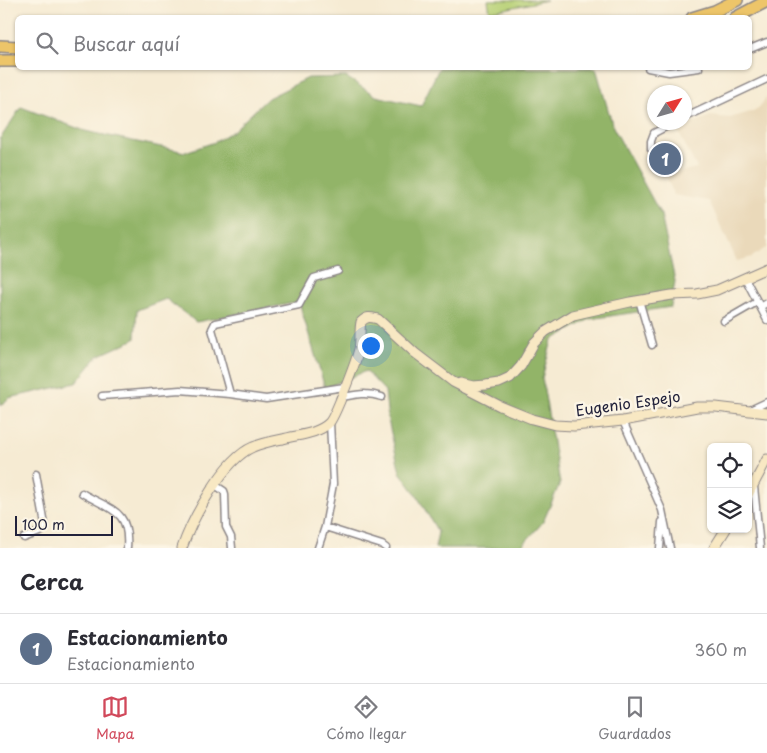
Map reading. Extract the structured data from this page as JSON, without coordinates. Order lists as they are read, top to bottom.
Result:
{
  "streets": {
    "street": ["Eugenio Espejo"]
  },
  "scale_bar": "100 m",
  "north": "top right",
  "page": {
    "search": "Buscar aquí",
    "pins": "1",
    "scale": "100 m",
    "heading": "Cerca",
    "list": [
      {
        "mark": "1",
        "name": "Estacionamiento",
        "note": "Estacionamiento",
        "value": "360 m"
      }
    ],
    "nav": ["Mapa", "Cómo llegar", "Guardados"]
  }
}
